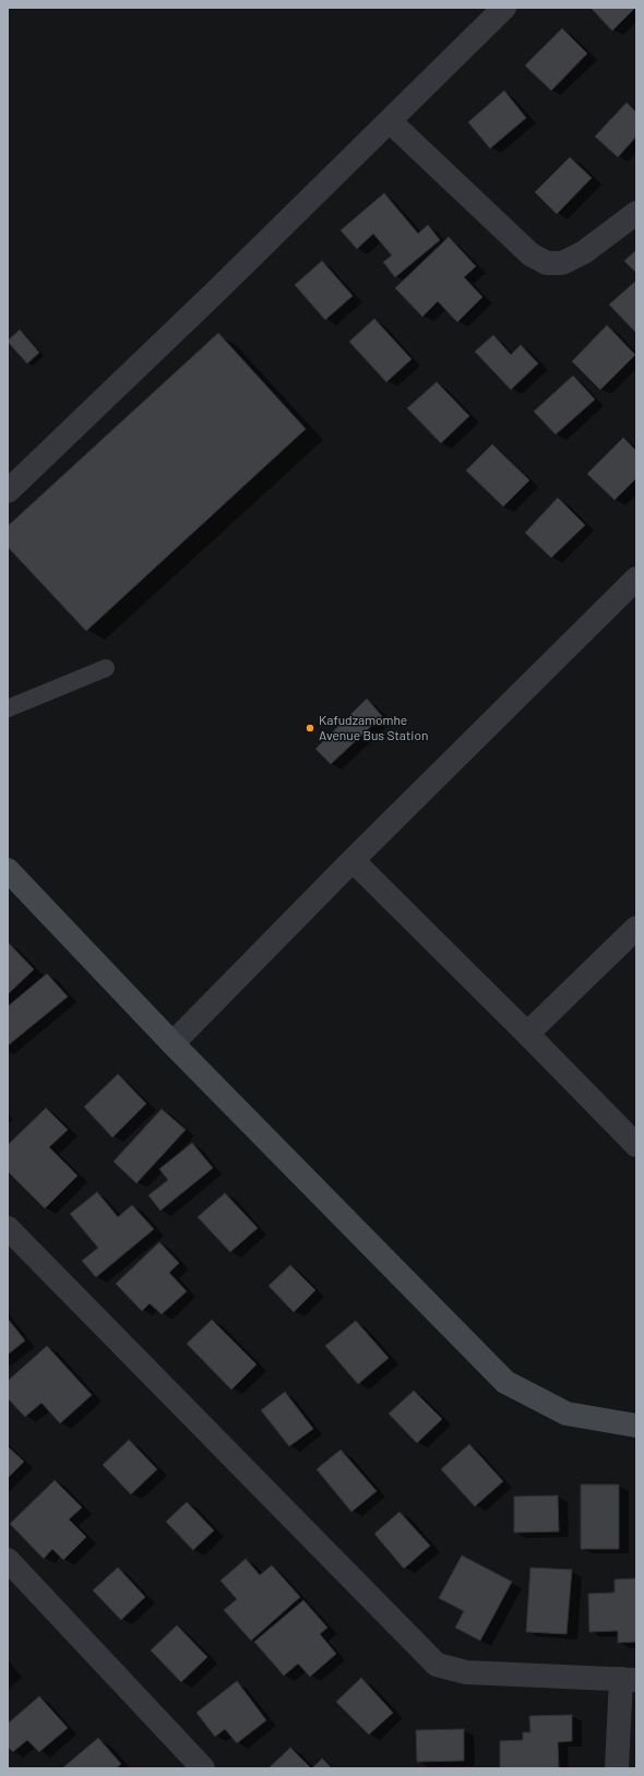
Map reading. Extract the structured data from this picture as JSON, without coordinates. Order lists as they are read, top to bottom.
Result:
{
  "places": ["Kafudzamomhe Avenue Bus Station"]
}
